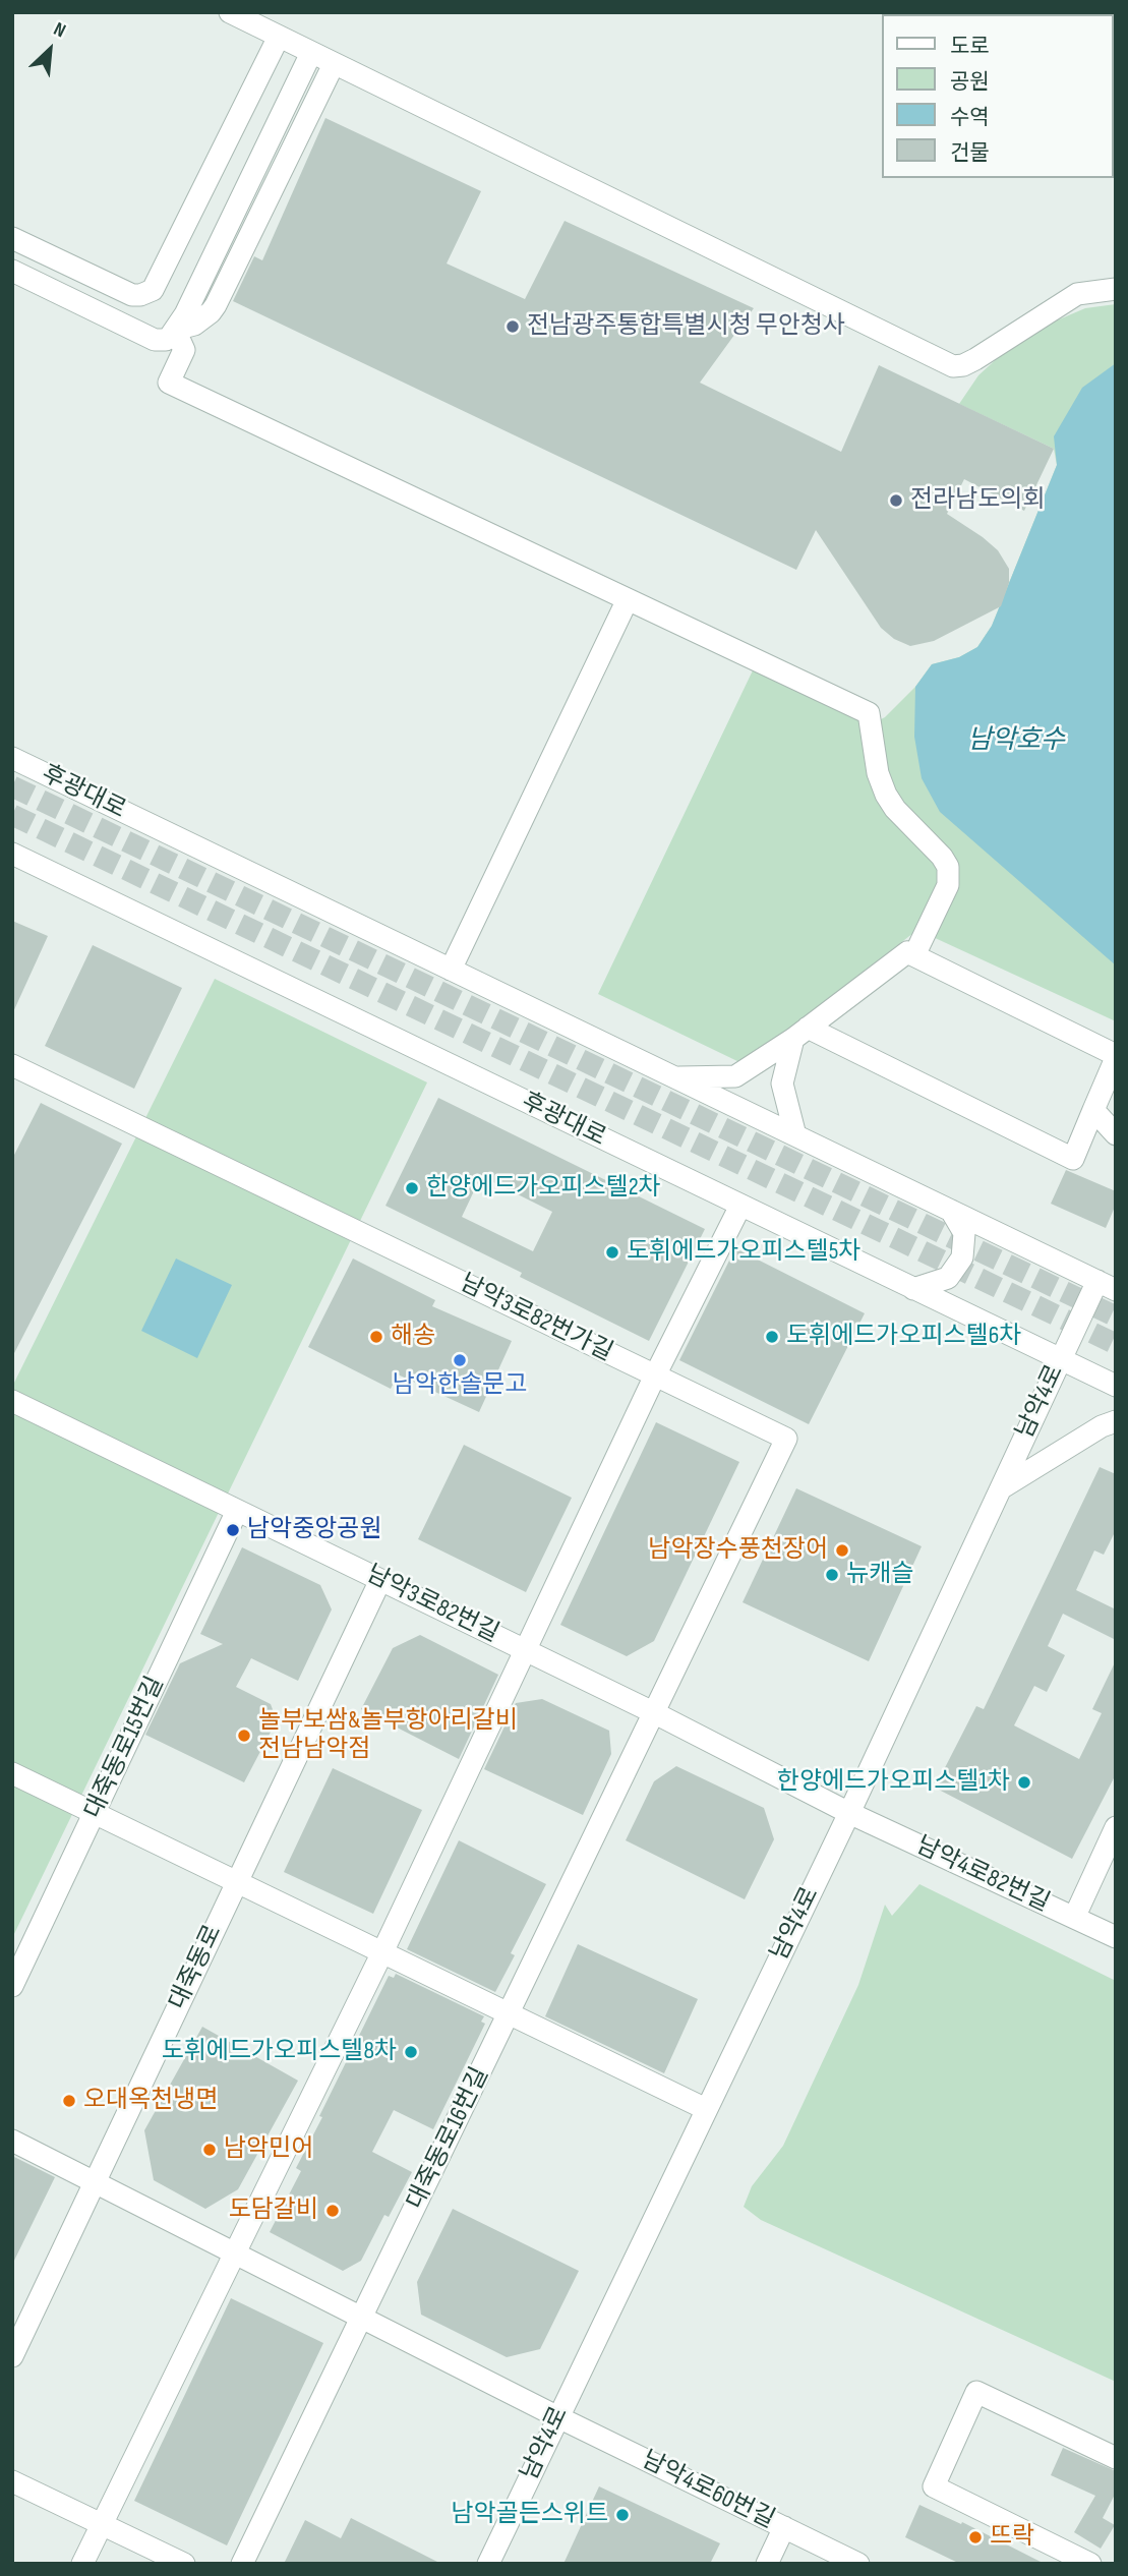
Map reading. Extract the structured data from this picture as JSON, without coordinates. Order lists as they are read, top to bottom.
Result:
{
  "streets": {
    "street": [
      "후광대로",
      "남악3로82번가길",
      "남악4로",
      "남악3로82번길",
      "대죽동로15번길",
      "남악4로82번길",
      "대죽동로",
      "대죽동로16번길",
      "남악4로60번길"
    ]
  },
  "crossings": [
    ["후광대로", "남악4로"],
    ["남악3로82번가길", "남악3로82번길"],
    ["남악3로82번가길", "대죽동로16번길"],
    ["남악4로", "남악3로82번길"],
    ["남악4로", "남악4로82번길"],
    ["남악4로", "남악4로60번길"],
    ["남악3로82번길", "대죽동로15번길"],
    ["남악3로82번길", "남악4로82번길"],
    ["남악3로82번길", "대죽동로"],
    ["남악3로82번길", "대죽동로16번길"],
    ["대죽동로", "남악4로60번길"],
    ["대죽동로16번길", "남악4로60번길"]
  ],
  "water": ["남악호수"],
  "places": [
    "전남광주통합특별시청 무안청사",
    "전라남도의회",
    "한양에드가오피스텔2차",
    "도휘에드가오피스텔5차",
    "해송",
    "도휘에드가오피스텔6차",
    "남악한솔문고",
    "남악중앙공원",
    "남악장수풍천장어",
    "뉴캐슬",
    "놀부보쌈&놀부항아리갈비 전남남악점",
    "한양에드가오피스텔1차",
    "도휘에드가오피스텔8차",
    "오대옥천냉면",
    "남악민어",
    "도담갈비",
    "남악골든스위트",
    "뜨락"
  ],
  "legend": [
    "도로",
    "공원",
    "수역",
    "건물"
  ],
  "north": "top right"
}
